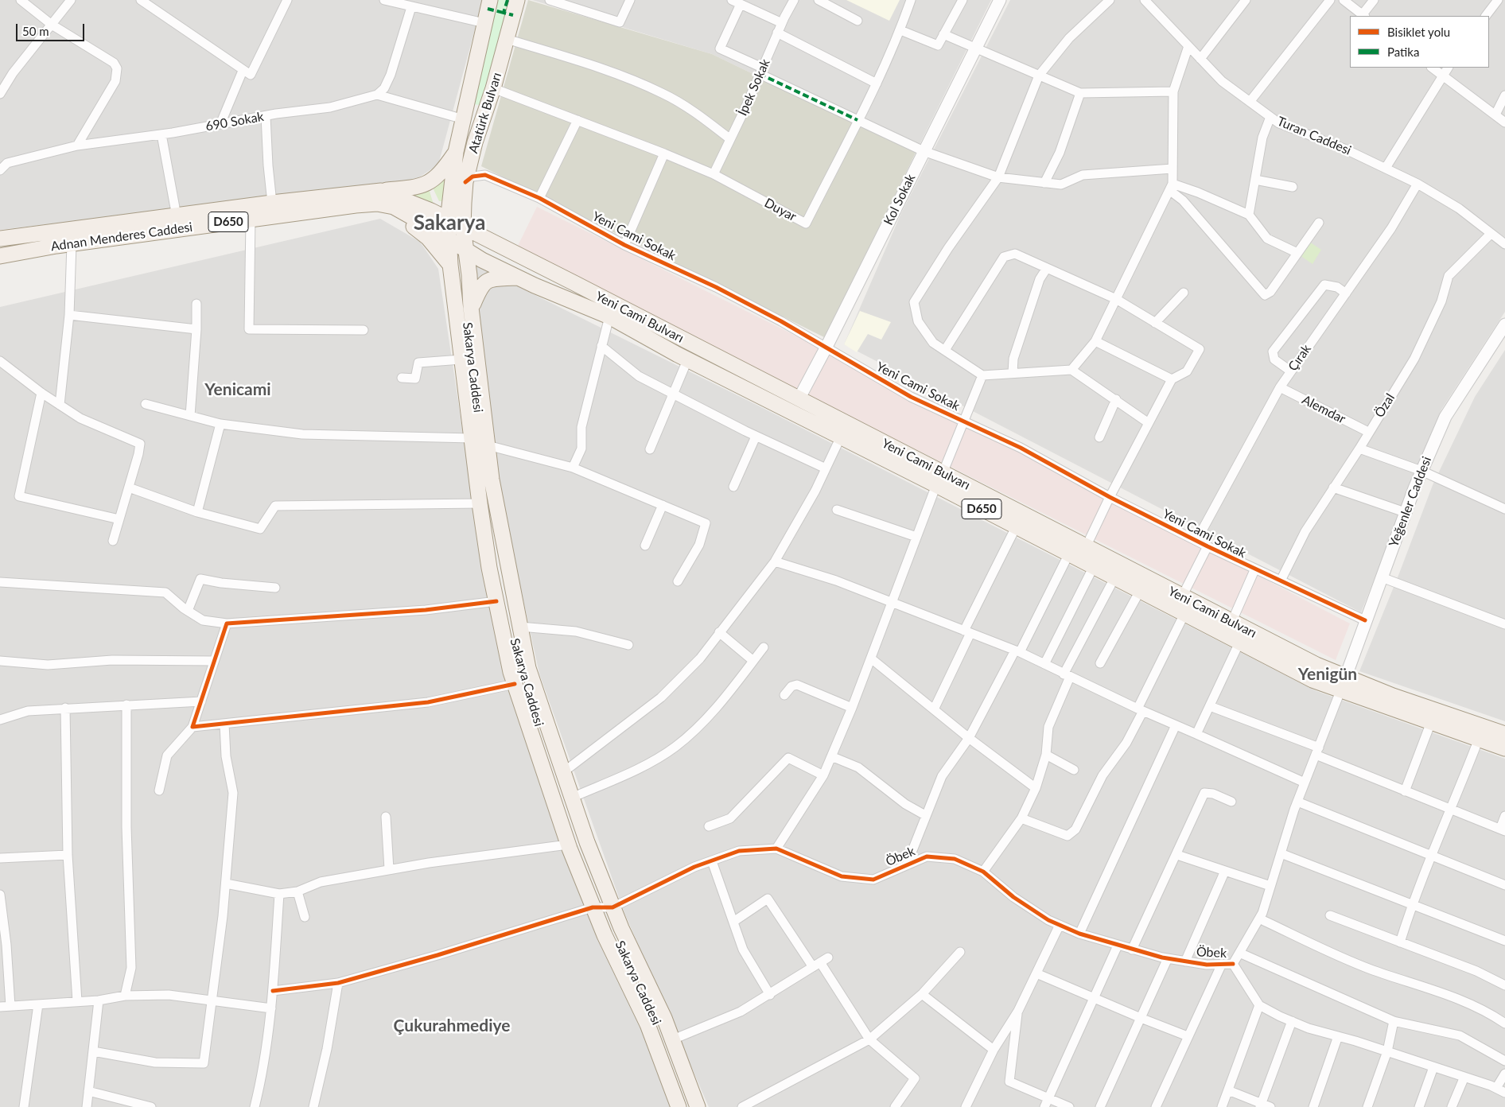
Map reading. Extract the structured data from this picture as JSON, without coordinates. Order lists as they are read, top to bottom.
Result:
{
  "streets": {
    "main road": [
      "Atatürk Bulvarı",
      "D650",
      "Adnan Menderes Caddesi",
      "Yeni Cami Bulvarı",
      "Sakarya Caddesi"
    ],
    "street": [
      "İpek Sokak",
      "690 Sokak",
      "Turan Caddesi",
      "Kol Sokak",
      "Duyar",
      "Yeni Cami Sokak",
      "Çırak",
      "Özal",
      "Alemdar",
      "Yeğenler Caddesi",
      "Öbek"
    ]
  },
  "crossings": [
    ["İpek Sokak", "Duyar"],
    ["Atatürk Bulvarı", "Duyar"],
    ["Atatürk Bulvarı", "Yeni Cami Sokak"],
    ["Atatürk Bulvarı", "Adnan Menderes Caddesi"],
    ["Atatürk Bulvarı", "Yeni Cami Bulvarı"],
    ["Atatürk Bulvarı", "Sakarya Caddesi"],
    ["Turan Caddesi", "Çırak"],
    ["Turan Caddesi", "Özal"],
    ["Kol Sokak", "Yeni Cami Sokak"],
    ["Kol Sokak", "Yeni Cami Bulvarı"],
    ["Yeni Cami Sokak", "Çırak"],
    ["Yeni Cami Sokak", "Özal"],
    ["Yeni Cami Sokak", "Yeğenler Caddesi"],
    ["Adnan Menderes Caddesi", "Yeni Cami Bulvarı"],
    ["Adnan Menderes Caddesi", "Sakarya Caddesi"],
    ["Yeni Cami Bulvarı", "Sakarya Caddesi"],
    ["Yeni Cami Bulvarı", "Yeğenler Caddesi"],
    ["Çırak", "Alemdar"],
    ["Sakarya Caddesi", "Öbek"],
    ["Özal", "Alemdar"]
  ],
  "districts": [
    "Sakarya",
    "Yenicami",
    "Yenigün",
    "Çukurahmediye"
  ],
  "legend": ["Bisiklet yolu", "Patika"],
  "scale_bar": "50 m"
}
